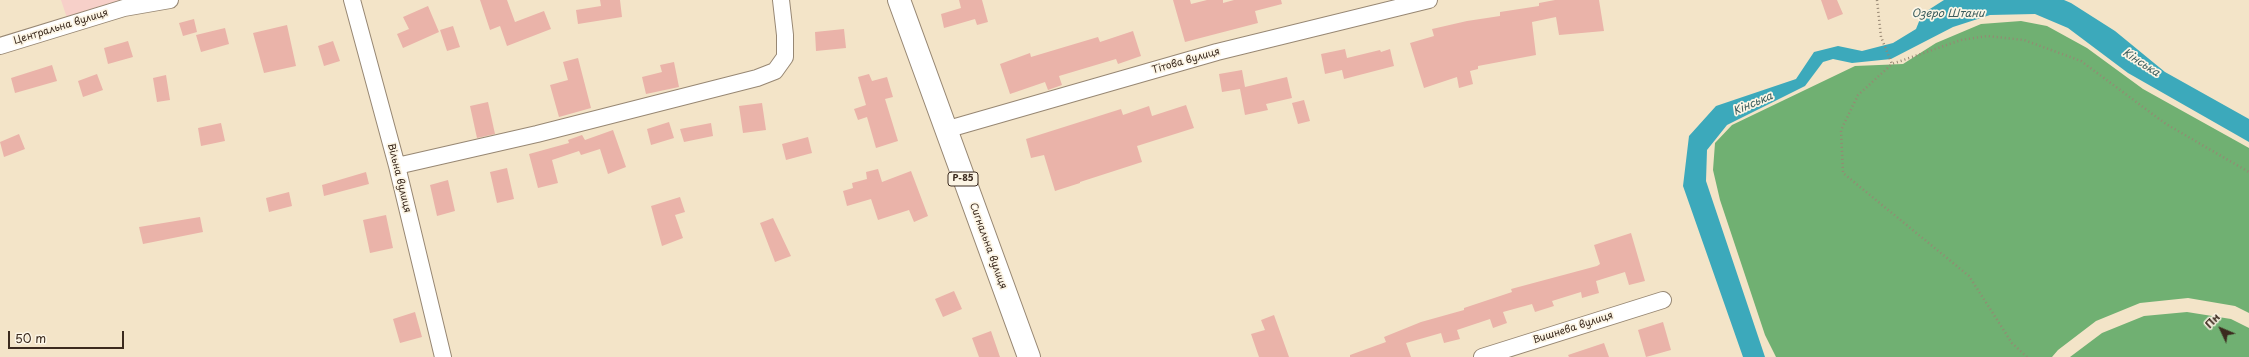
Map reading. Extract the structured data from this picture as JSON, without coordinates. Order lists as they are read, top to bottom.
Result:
{
  "streets": {
    "main road": ["Р-85", "Сигнальна вулиця"],
    "street": [
      "Центральна вулиця",
      "Тітова вулиця",
      "Вільна вулиця",
      "Вишнева вулиця"
    ]
  },
  "crossings": [
    ["Тітова вулиця", "Сигнальна вулиця"]
  ],
  "water": ["Озеро Штани", "Кінська"],
  "scale_bar": "50 m",
  "north": "top left"
}
